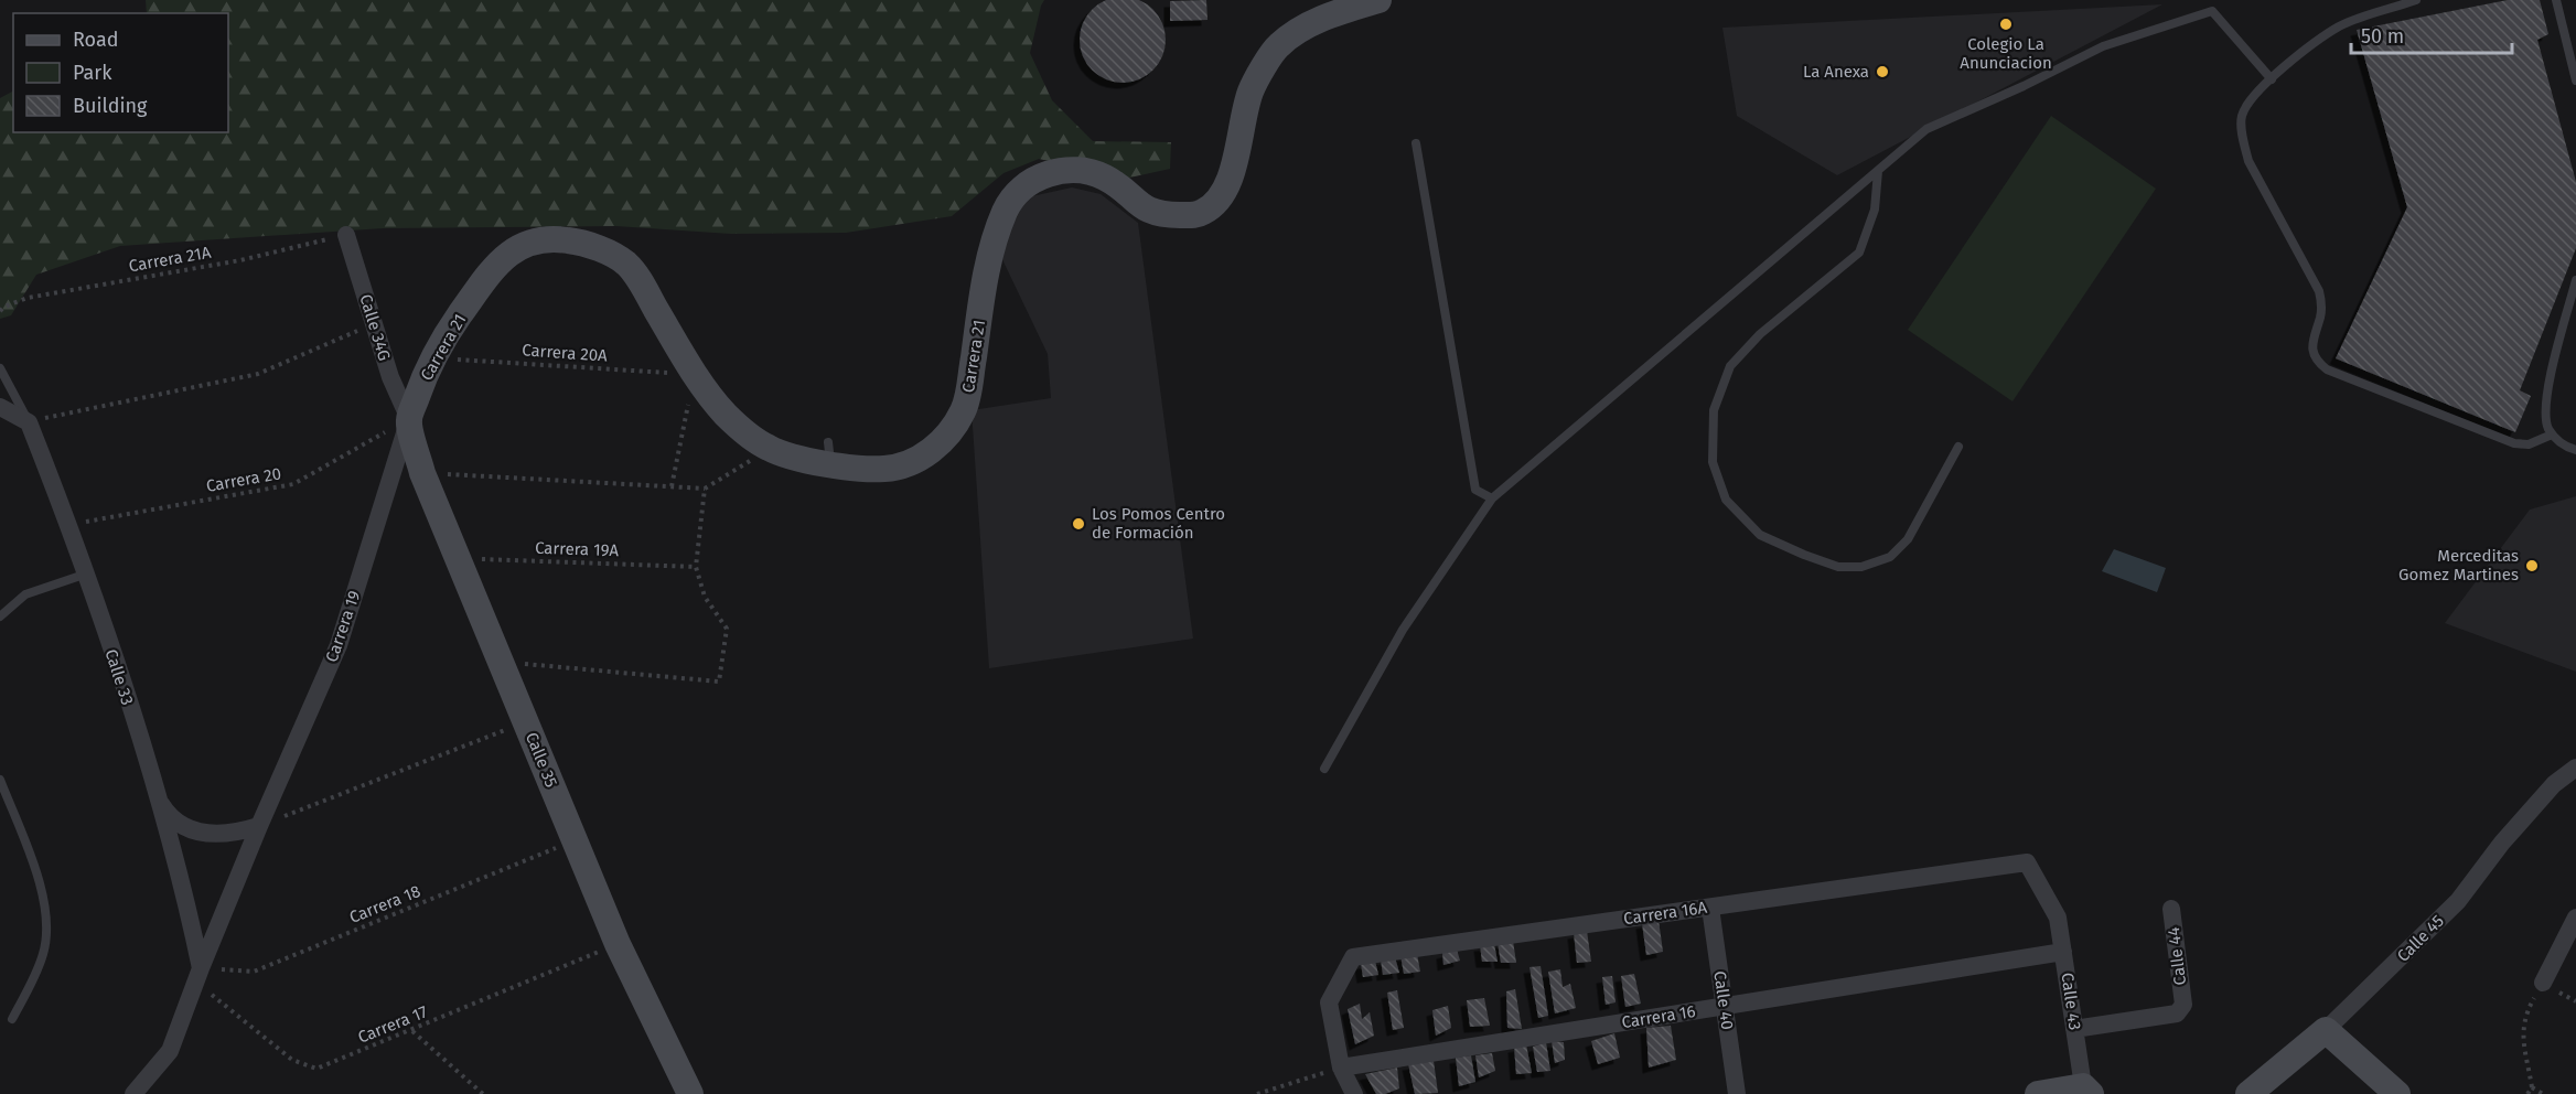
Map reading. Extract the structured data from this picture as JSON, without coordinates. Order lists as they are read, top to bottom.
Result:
{
  "streets": {
    "street": [
      "Calle 34G",
      "Carrera 21",
      "Carrera 19",
      "Calle 33",
      "Calle 35",
      "Carrera 16A",
      "Calle 45",
      "Calle 44",
      "Calle 40",
      "Calle 43",
      "Carrera 16"
    ],
    "path": [
      "Carrera 21A",
      "Carrera 20A",
      "Carrera 20",
      "Carrera 19A",
      "Carrera 18",
      "Carrera 17"
    ]
  },
  "crossings": [
    ["Carrera 21A", "Calle 34G"],
    ["Calle 34G", "Carrera 21"],
    ["Calle 34G", "Carrera 20"],
    ["Calle 34G", "Carrera 19"],
    ["Calle 34G", "Calle 35"],
    ["Carrera 21", "Carrera 20A"],
    ["Carrera 21", "Carrera 20"],
    ["Carrera 21", "Carrera 19"],
    ["Carrera 21", "Calle 35"],
    ["Carrera 20", "Carrera 19"],
    ["Carrera 20", "Calle 33"],
    ["Carrera 20", "Calle 35"],
    ["Carrera 19A", "Calle 35"],
    ["Carrera 19", "Calle 33"],
    ["Carrera 19", "Calle 35"],
    ["Carrera 19", "Carrera 18"],
    ["Carrera 19", "Carrera 17"],
    ["Calle 33", "Carrera 18"],
    ["Calle 33", "Carrera 17"],
    ["Calle 35", "Carrera 18"],
    ["Calle 35", "Carrera 17"],
    ["Carrera 18", "Carrera 17"],
    ["Carrera 16A", "Calle 40"],
    ["Carrera 16A", "Calle 43"],
    ["Carrera 16A", "Carrera 16"],
    ["Calle 44", "Calle 43"],
    ["Calle 40", "Carrera 16"],
    ["Calle 43", "Carrera 16"]
  ],
  "places": [
    "Colegio La Anunciacion",
    "La Anexa",
    "Los Pomos Centro de Formación",
    "Merceditas Gomez Martines"
  ],
  "legend": ["Road", "Park", "Building"],
  "scale_bar": "50 m"
}
